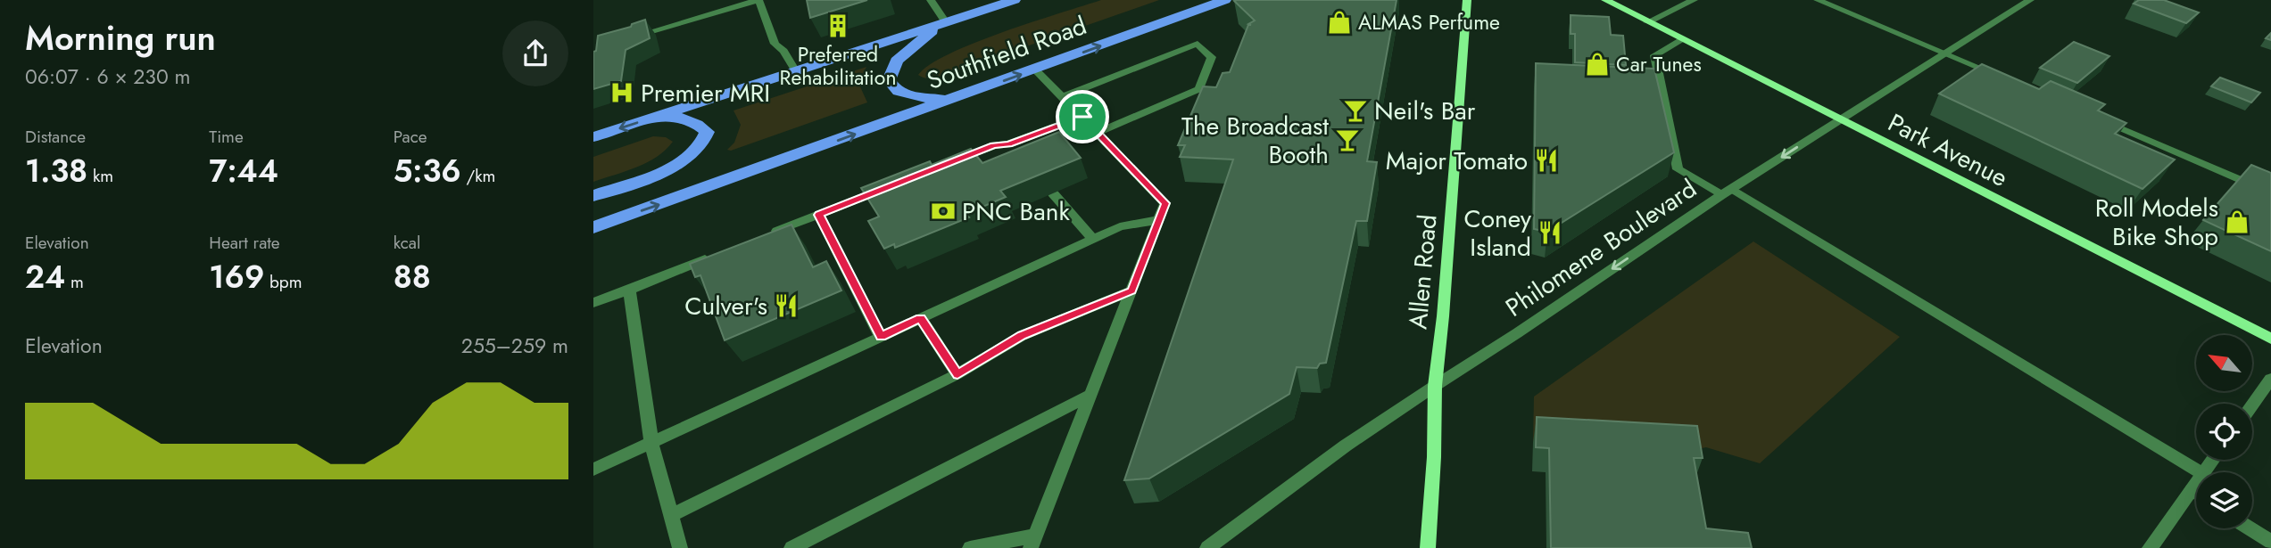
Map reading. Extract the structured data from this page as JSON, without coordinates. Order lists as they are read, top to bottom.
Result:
{
  "streets": {
    "highway": ["Southfield Road"],
    "main road": ["Park Avenue", "Allen Road"],
    "street": ["Philomene Boulevard"]
  },
  "crossings": [
    ["Park Avenue", "Philomene Boulevard"],
    ["Philomene Boulevard", "Allen Road"]
  ],
  "one_way": ["Philomene Boulevard"],
  "places": {
    "shop": ["ALMAS Perfume", "Car Tunes", "Roll Models Bike Shop"],
    "building": ["Preferred Rehabilitation"],
    "hospital": ["Premier MRI"],
    "bar": ["Neil's Bar", "The Broadcast Booth"],
    "restaurant": ["Major Tomato", "Coney Island", "Culver's"],
    "bank": ["PNC Bank"]
  },
  "north": "top left",
  "page": {
    "heading": ["Morning run", "06:07 · 6 × 230 m"],
    "stats": [
      ["Distance", "1.38 km"],
      ["Time", "7:44"],
      ["Pace", "5:36 /km"],
      ["Elevation", "24 m"],
      ["Heart rate", "169 bpm"],
      ["kcal", "88"]
    ],
    "chart": ["Elevation", "255–259 m"]
  }
}
